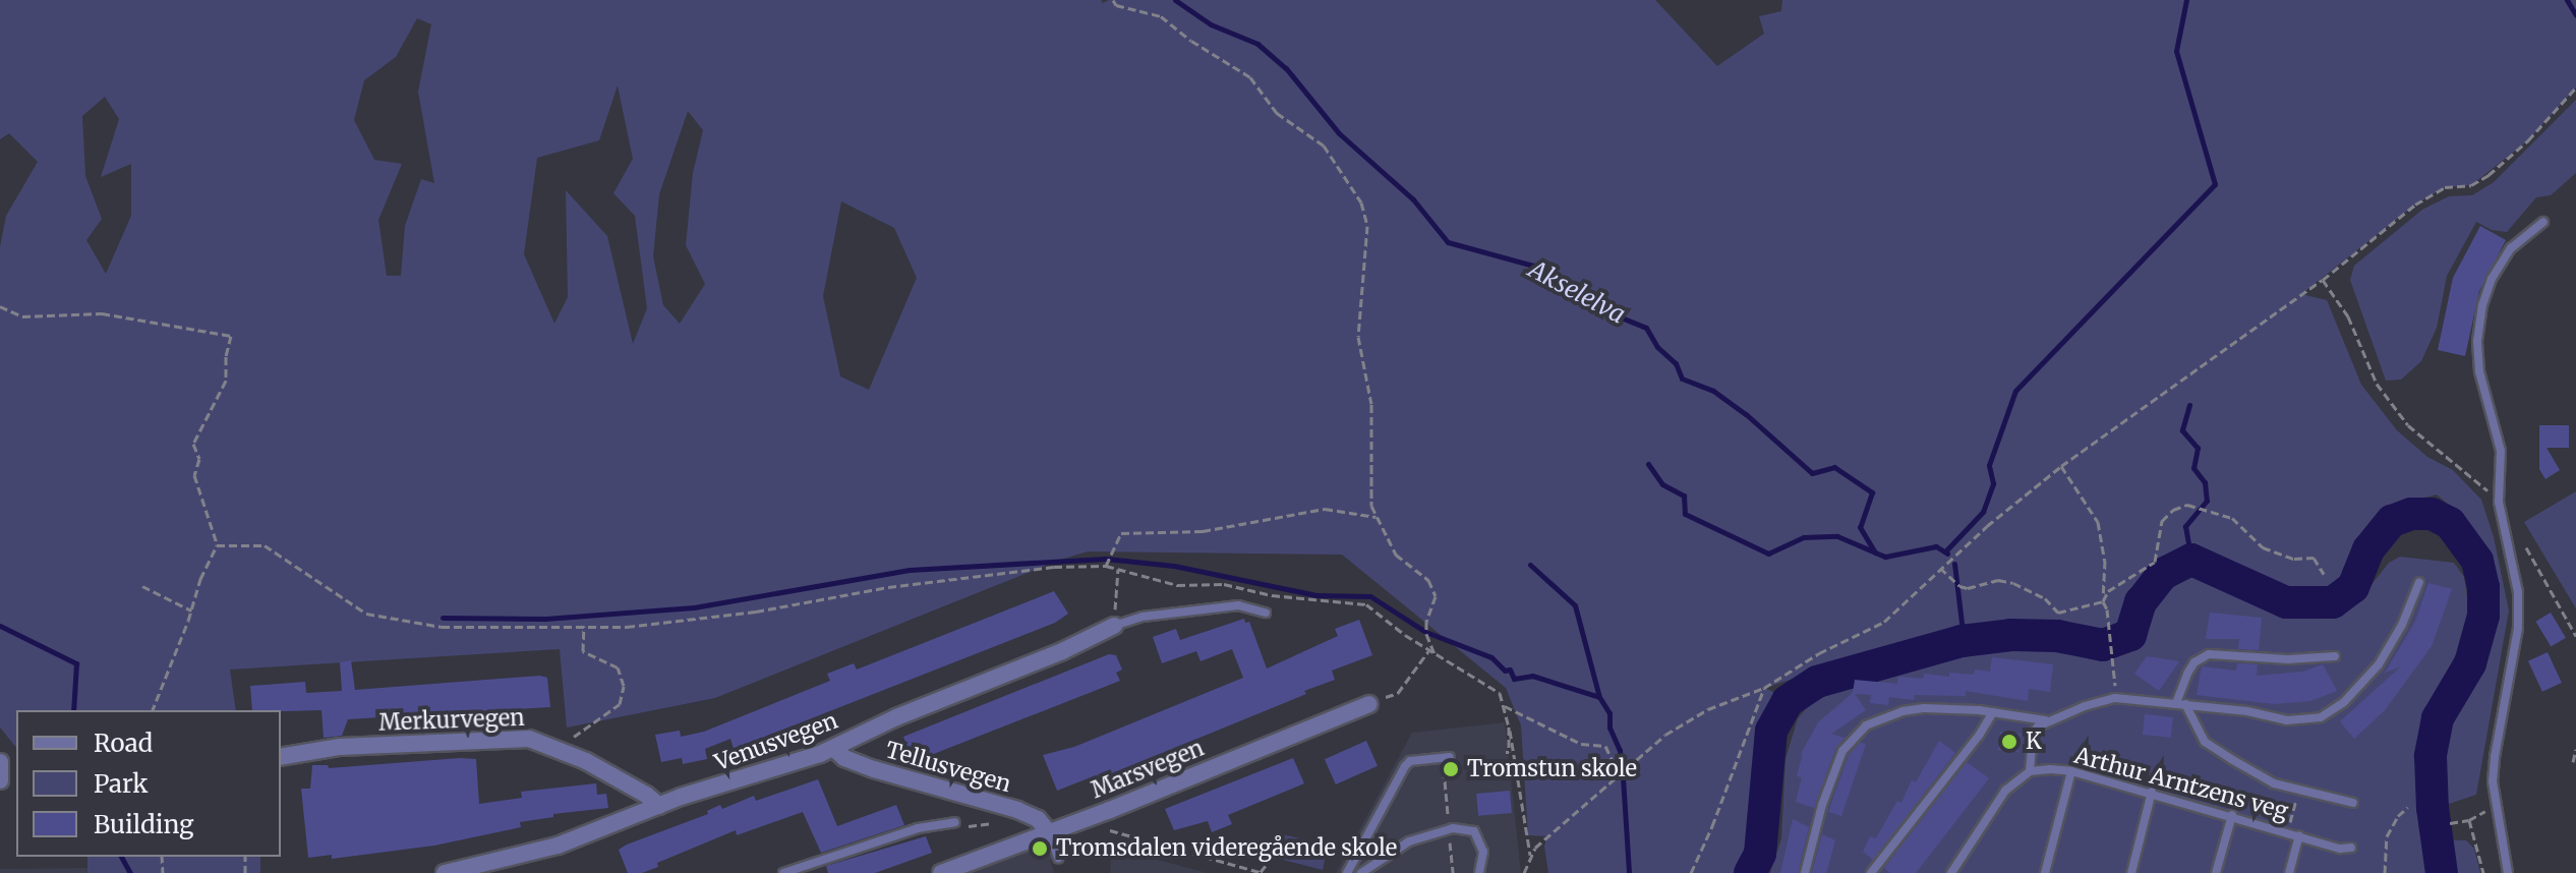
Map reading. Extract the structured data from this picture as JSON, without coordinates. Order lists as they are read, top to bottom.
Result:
{
  "streets": {
    "street": [
      "Merkurvegen",
      "Venusvegen",
      "Tellusvegen",
      "Marsvegen"
    ],
    "lane": ["Arthur Arntzens veg"]
  },
  "crossings": [
    ["Merkurvegen", "Venusvegen"],
    ["Venusvegen", "Tellusvegen"],
    ["Tellusvegen", "Marsvegen"]
  ],
  "water": ["Akselelva"],
  "places": ["K", "Tromstun skole", "Tromsdalen videregående skole"],
  "legend": ["Road", "Park", "Building"]
}
